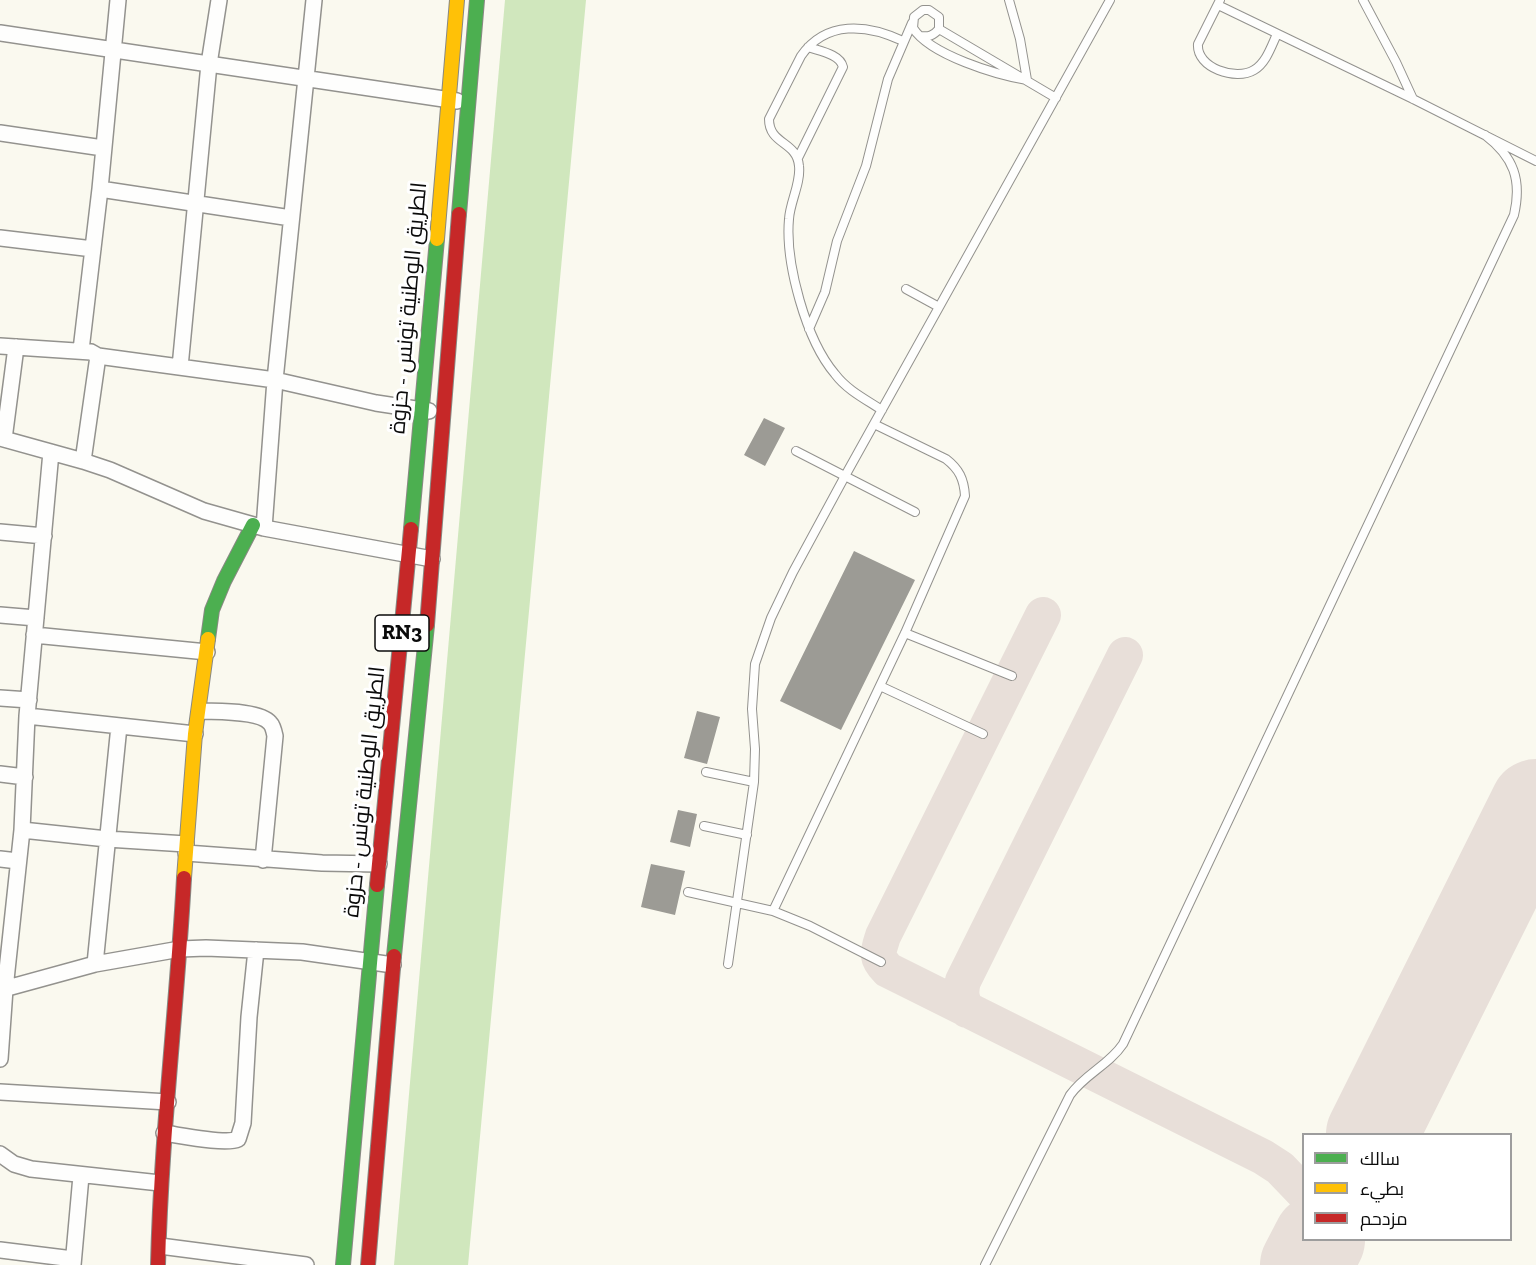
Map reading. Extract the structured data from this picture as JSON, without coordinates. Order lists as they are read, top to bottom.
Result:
{
  "streets": {
    "main road": ["الطريق الوطنية تونس - حزوة", "RN3"]
  },
  "legend": ["سالك", "بطيء", "مزدحم"]
}
